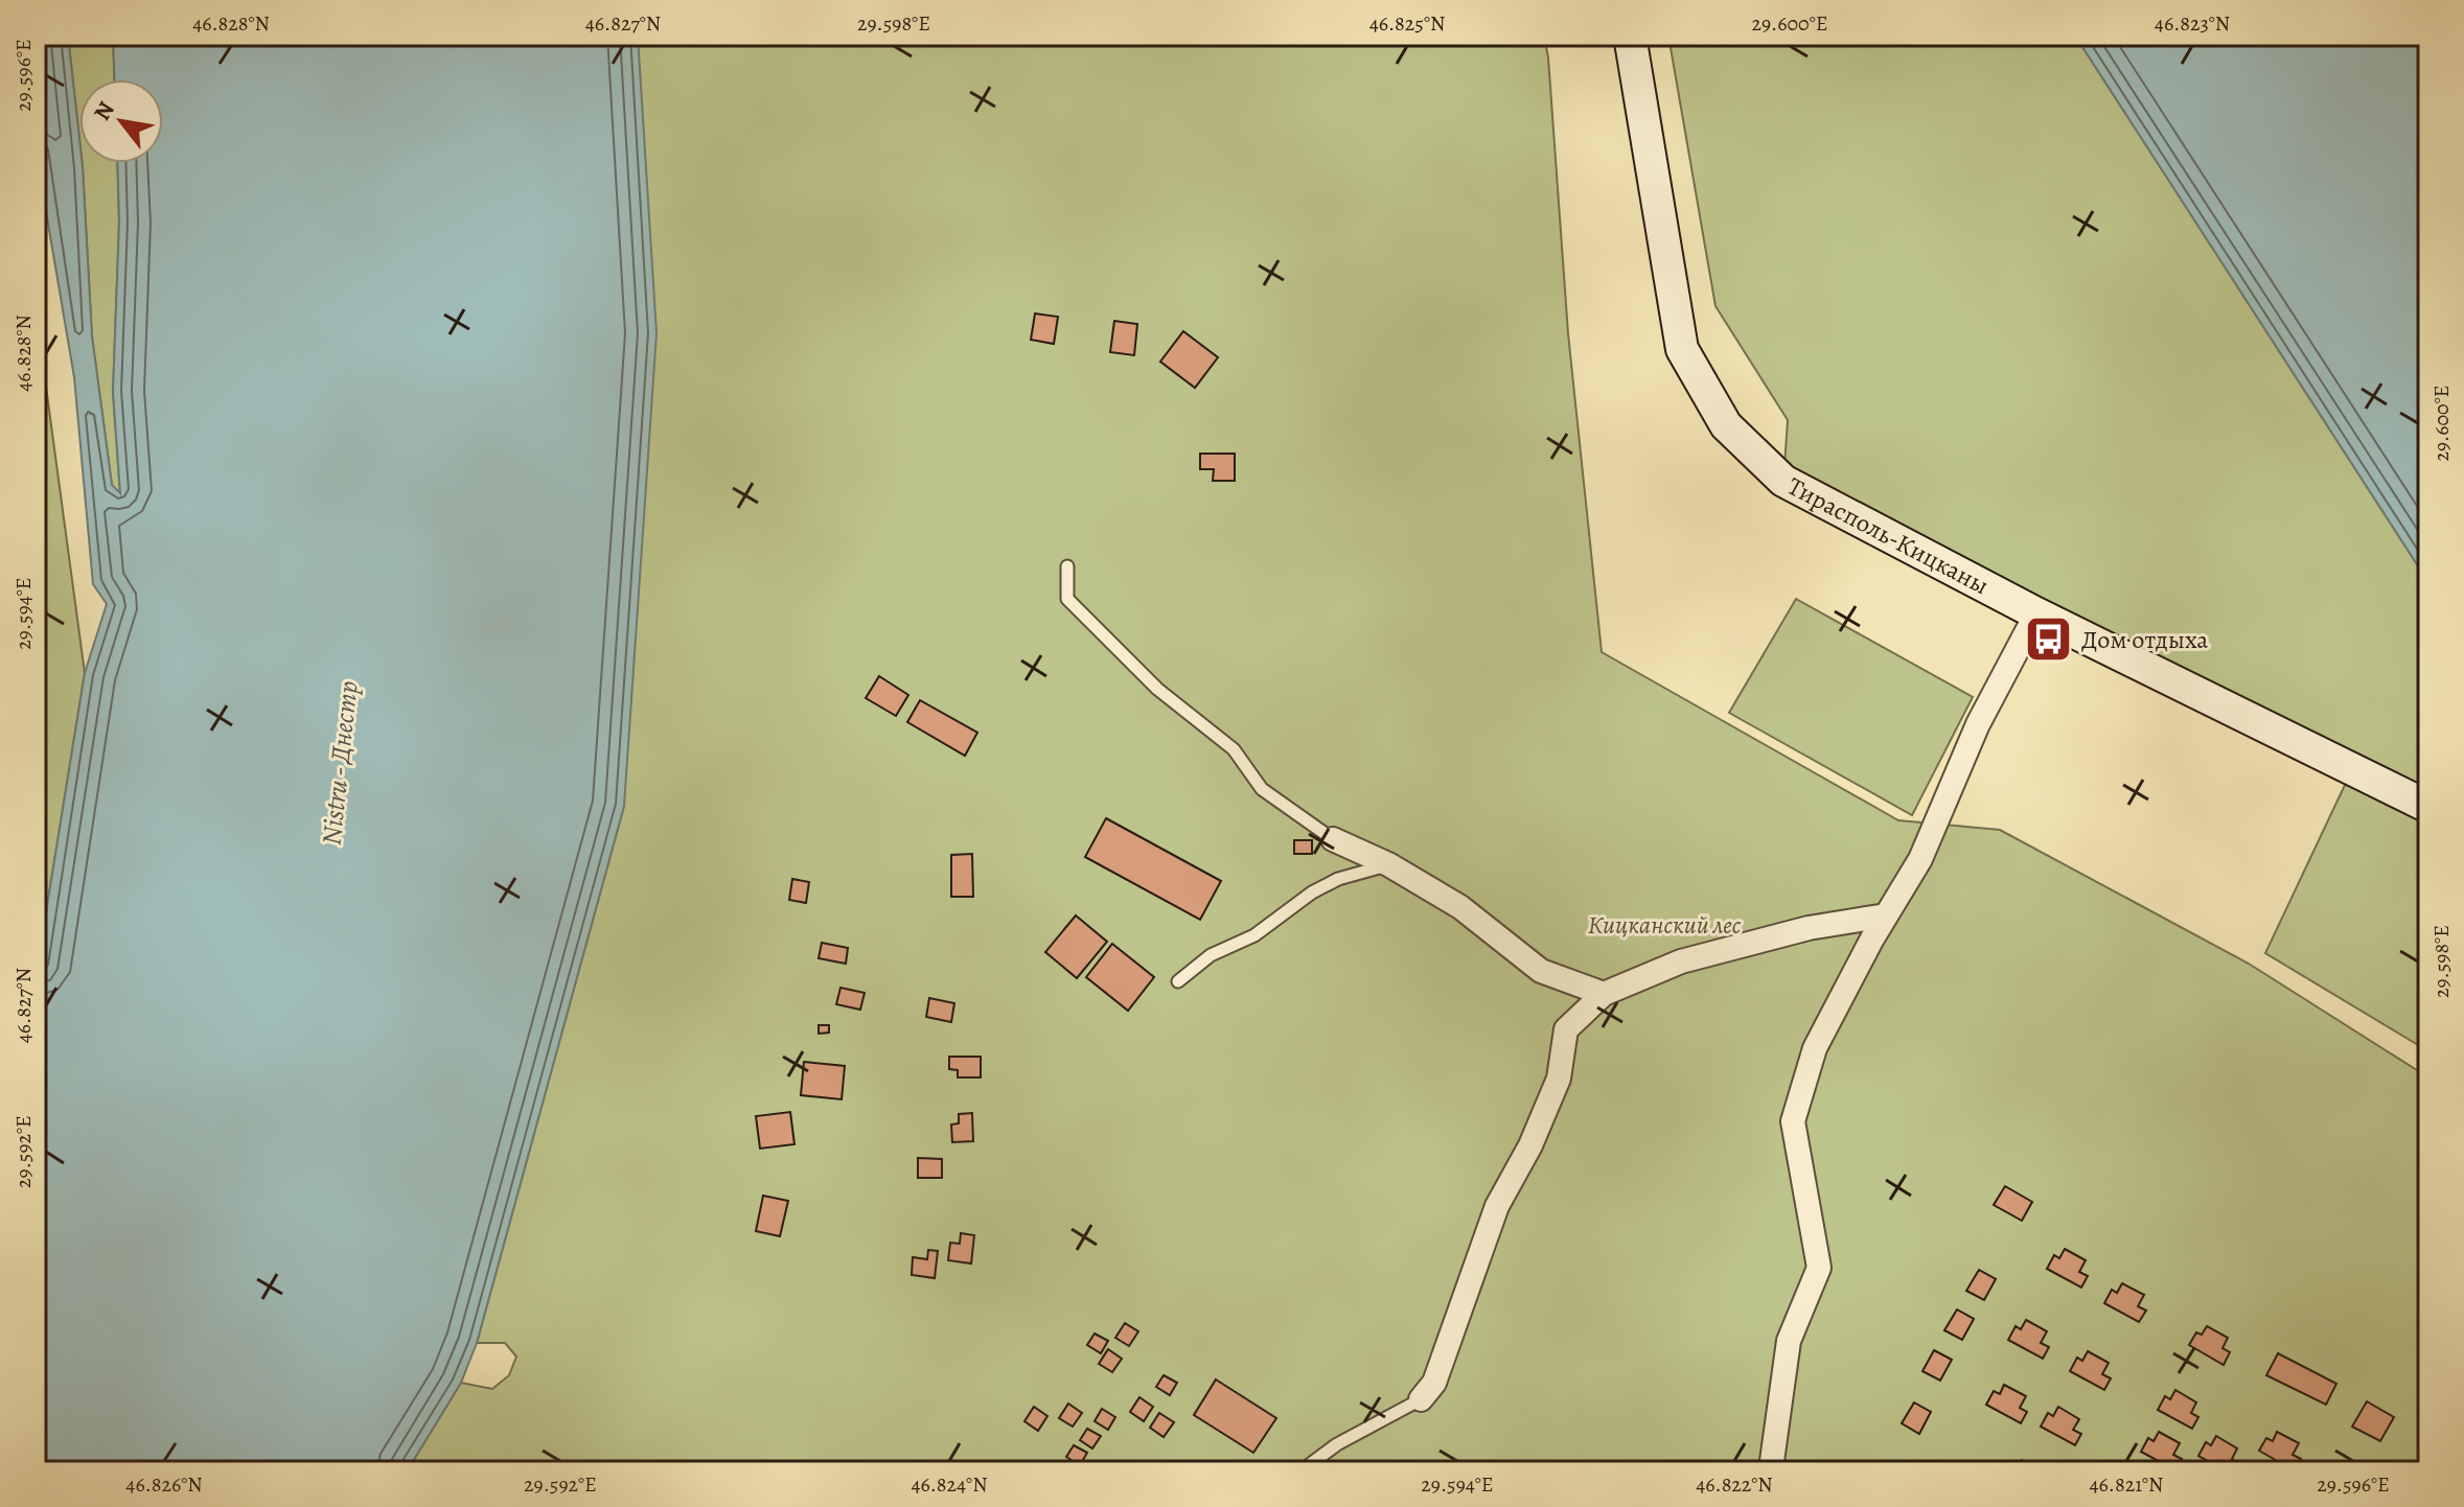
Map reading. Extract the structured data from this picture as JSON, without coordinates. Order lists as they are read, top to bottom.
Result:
{
  "streets": {
    "street": ["Тирасполь-Кицканы"]
  },
  "water": ["Nistru - Днестр"],
  "parks": ["Кицканский лес"],
  "places": {
    "bus stop": ["Дом отдыха"]
  },
  "north": "top left",
  "coordinates": [
    "46.828°N",
    "46.827°N",
    "29.598°E",
    "46.825°N",
    "29.600°E",
    "46.823°N",
    "29.596°E",
    "29.594°E",
    "29.592°E",
    "46.826°N",
    "46.824°N",
    "46.822°N",
    "46.821°N"
  ]
}
